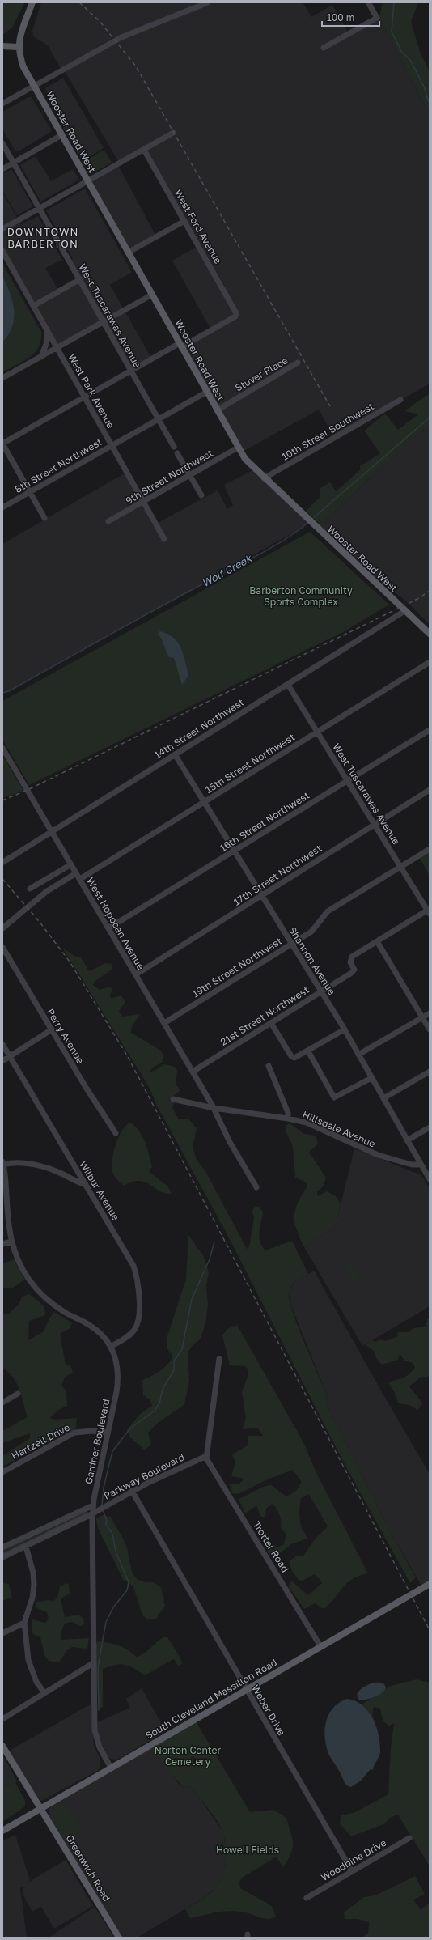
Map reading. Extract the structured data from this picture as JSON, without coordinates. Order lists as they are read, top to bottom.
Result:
{
  "streets": {
    "main road": ["Wooster Road West", "South Cleveland Massillon Road", "Greenwich Road"],
    "street": [
      "West Ford Avenue",
      "West Tuscarawas Avenue",
      "Stuver Place",
      "West Park Avenue",
      "10th Street Southwest",
      "8th Street Northwest",
      "9th Street Northwest",
      "14th Street Northwest",
      "15th Street Northwest",
      "16th Street Northwest",
      "17th Street Northwest",
      "West Hopocan Avenue",
      "Shannon Avenue",
      "19th Street Northwest",
      "21st Street Northwest",
      "Perry Avenue",
      "Hillsdale Avenue",
      "Wilbur Avenue",
      "Hartzell Drive",
      "Gardner Boulevard",
      "Parkway Boulevard",
      "Trotter Road",
      "Weber Drive",
      "Woodbine Drive"
    ]
  },
  "crossings": [
    ["Wooster Road West", "West Ford Avenue"],
    ["Wooster Road West", "Stuver Place"],
    ["Wooster Road West", "10th Street Southwest"],
    ["Wooster Road West", "8th Street Northwest"],
    ["Wooster Road West", "9th Street Northwest"],
    ["Wooster Road West", "14th Street Northwest"],
    ["West Tuscarawas Avenue", "8th Street Northwest"],
    ["West Tuscarawas Avenue", "14th Street Northwest"],
    ["West Tuscarawas Avenue", "15th Street Northwest"],
    ["West Tuscarawas Avenue", "16th Street Northwest"],
    ["West Tuscarawas Avenue", "17th Street Northwest"],
    ["West Tuscarawas Avenue", "19th Street Northwest"],
    ["West Tuscarawas Avenue", "21st Street Northwest"],
    ["West Park Avenue", "8th Street Northwest"],
    ["West Park Avenue", "9th Street Northwest"],
    ["14th Street Northwest", "West Hopocan Avenue"],
    ["14th Street Northwest", "Shannon Avenue"],
    ["15th Street Northwest", "West Hopocan Avenue"],
    ["15th Street Northwest", "Shannon Avenue"],
    ["16th Street Northwest", "West Hopocan Avenue"],
    ["16th Street Northwest", "Shannon Avenue"],
    ["17th Street Northwest", "West Hopocan Avenue"],
    ["17th Street Northwest", "Shannon Avenue"],
    ["West Hopocan Avenue", "19th Street Northwest"],
    ["West Hopocan Avenue", "21st Street Northwest"],
    ["West Hopocan Avenue", "Hillsdale Avenue"],
    ["Shannon Avenue", "19th Street Northwest"],
    ["Shannon Avenue", "21st Street Northwest"],
    ["Shannon Avenue", "Hillsdale Avenue"],
    ["Wilbur Avenue", "Gardner Boulevard"],
    ["Hartzell Drive", "Gardner Boulevard"],
    ["Gardner Boulevard", "Parkway Boulevard"],
    ["Gardner Boulevard", "South Cleveland Massillon Road"],
    ["Parkway Boulevard", "Trotter Road"],
    ["Parkway Boulevard", "Weber Drive"],
    ["Trotter Road", "South Cleveland Massillon Road"],
    ["South Cleveland Massillon Road", "Weber Drive"],
    ["South Cleveland Massillon Road", "Greenwich Road"],
    ["Weber Drive", "Woodbine Drive"]
  ],
  "districts": ["DOWNTOWN BARBERTON"],
  "water": ["Wolf Creek"],
  "parks": ["Barberton Community Sports Complex", "Norton Center Cemetery", "Howell Fields"],
  "scale_bar": "100 m"
}
